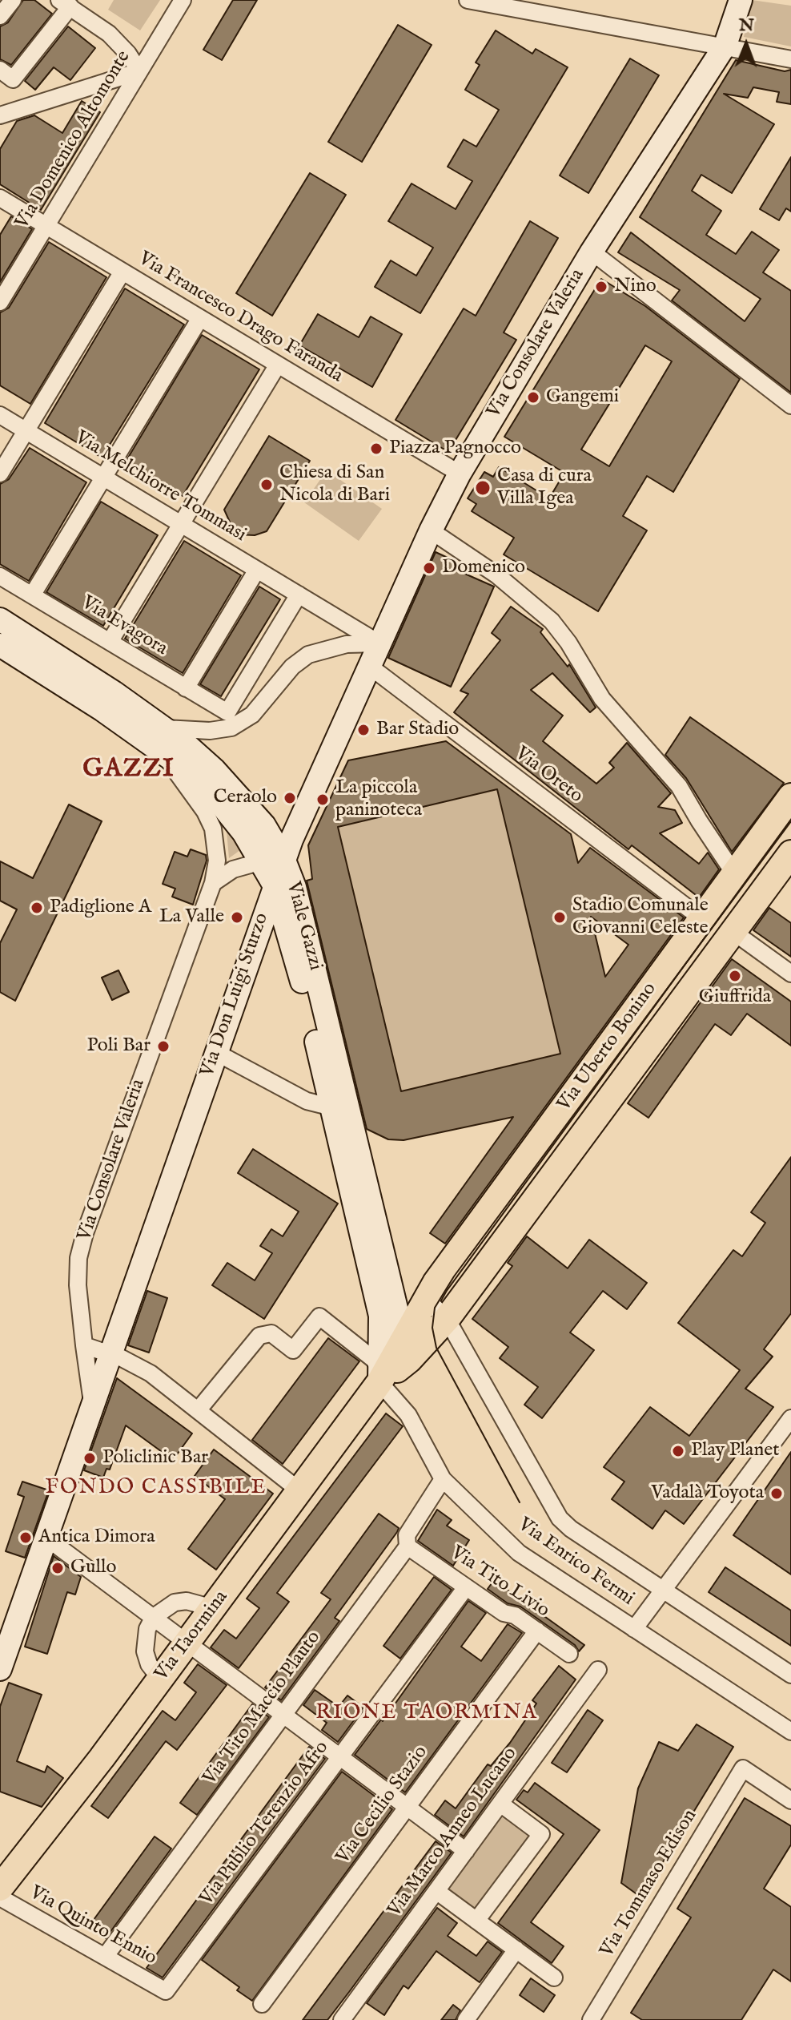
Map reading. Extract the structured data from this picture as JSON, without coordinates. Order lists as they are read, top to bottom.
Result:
{
  "streets": {
    "main road": [
      "Via Consolare Valeria",
      "Viale Gazzi",
      "Via Don Luigi Sturzo",
      "Via Uberto Bonino",
      "Via Taormina"
    ],
    "street": [
      "Via Domenico Altomonte",
      "Via Francesco Drago Faranda",
      "Via Melchiorre Tommasi",
      "Via Evagora",
      "Via Oreto",
      "Via Enrico Fermi",
      "Via Tito Livio",
      "Via Tito Maccio Plauto",
      "Via Cecilio Stazio",
      "Via Publio Terenzio Afro",
      "Via Marco Anneo Lucano",
      "Via Tommaso Edison",
      "Via Quinto Ennio"
    ]
  },
  "crossings": [
    ["Via Domenico Altomonte", "Via Francesco Drago Faranda"],
    ["Via Francesco Drago Faranda", "Via Consolare Valeria"],
    ["Via Consolare Valeria", "Via Melchiorre Tommasi"],
    ["Via Consolare Valeria", "Viale Gazzi"],
    ["Via Consolare Valeria", "Via Don Luigi Sturzo"],
    ["Via Melchiorre Tommasi", "Via Evagora"],
    ["Via Melchiorre Tommasi", "Via Don Luigi Sturzo"],
    ["Via Oreto", "Via Don Luigi Sturzo"],
    ["Via Oreto", "Via Uberto Bonino"],
    ["Viale Gazzi", "Via Don Luigi Sturzo"],
    ["Viale Gazzi", "Via Uberto Bonino"],
    ["Viale Gazzi", "Via Taormina"],
    ["Via Uberto Bonino", "Via Enrico Fermi"],
    ["Via Uberto Bonino", "Via Taormina"],
    ["Via Enrico Fermi", "Via Taormina"],
    ["Via Enrico Fermi", "Via Tito Maccio Plauto"],
    ["Via Tito Livio", "Via Tito Maccio Plauto"],
    ["Via Tito Livio", "Via Cecilio Stazio"],
    ["Via Tito Livio", "Via Publio Terenzio Afro"],
    ["Via Tito Maccio Plauto", "Via Quinto Ennio"],
    ["Via Publio Terenzio Afro", "Via Quinto Ennio"]
  ],
  "districts": ["GAZZI", "FONDO CASSIBILE", "RIONE TAORMINA"],
  "places": [
    "Nino",
    "Gangemi",
    "Piazza Pagnocco",
    "Chiesa di San Nicola di Bari",
    "Casa di cura Villa Igea",
    "Domenico",
    "Bar Stadio",
    "Ceraolo",
    "La piccola paninoteca",
    "Padiglione A",
    "La Valle",
    "Stadio Comunale Giovanni Celeste",
    "Giuffrida",
    "Poli Bar",
    "Play Planet",
    "Policlinic Bar",
    "Vadalà Toyota",
    "Antica Dimora",
    "Gullo"
  ],
  "north": "top"
}
